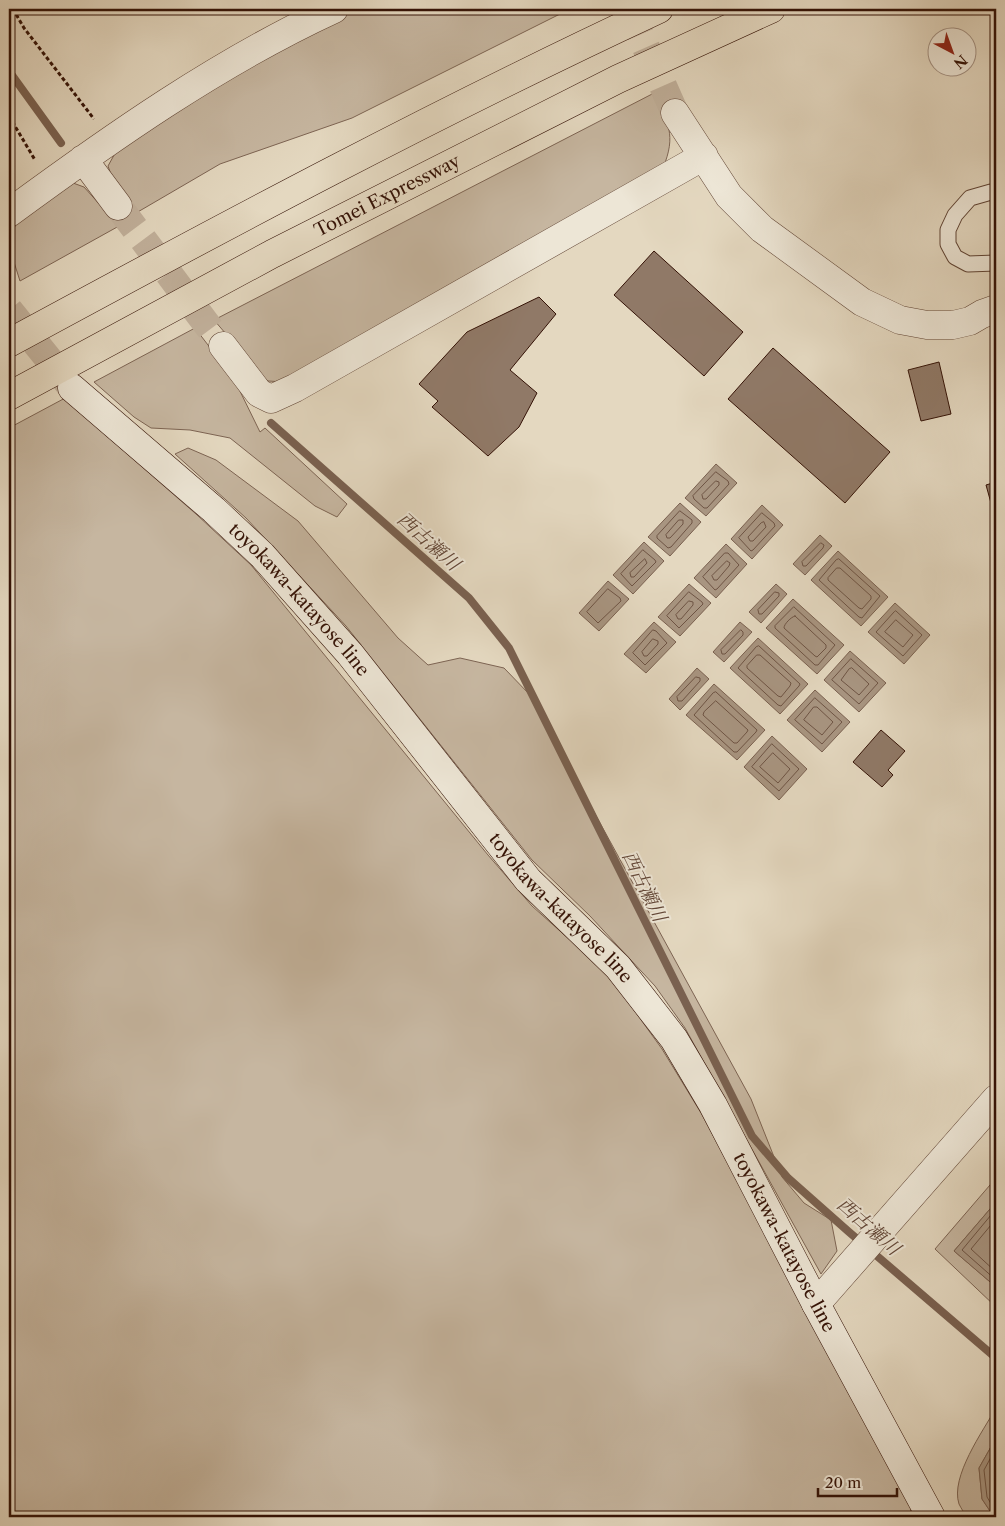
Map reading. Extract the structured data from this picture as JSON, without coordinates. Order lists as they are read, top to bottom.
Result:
{
  "streets": {
    "highway": ["Tomei Expressway"],
    "street": ["toyokawa-katayose line"]
  },
  "water": ["西古瀬川"],
  "scale_bar": "20 m",
  "north": "bottom right"
}
